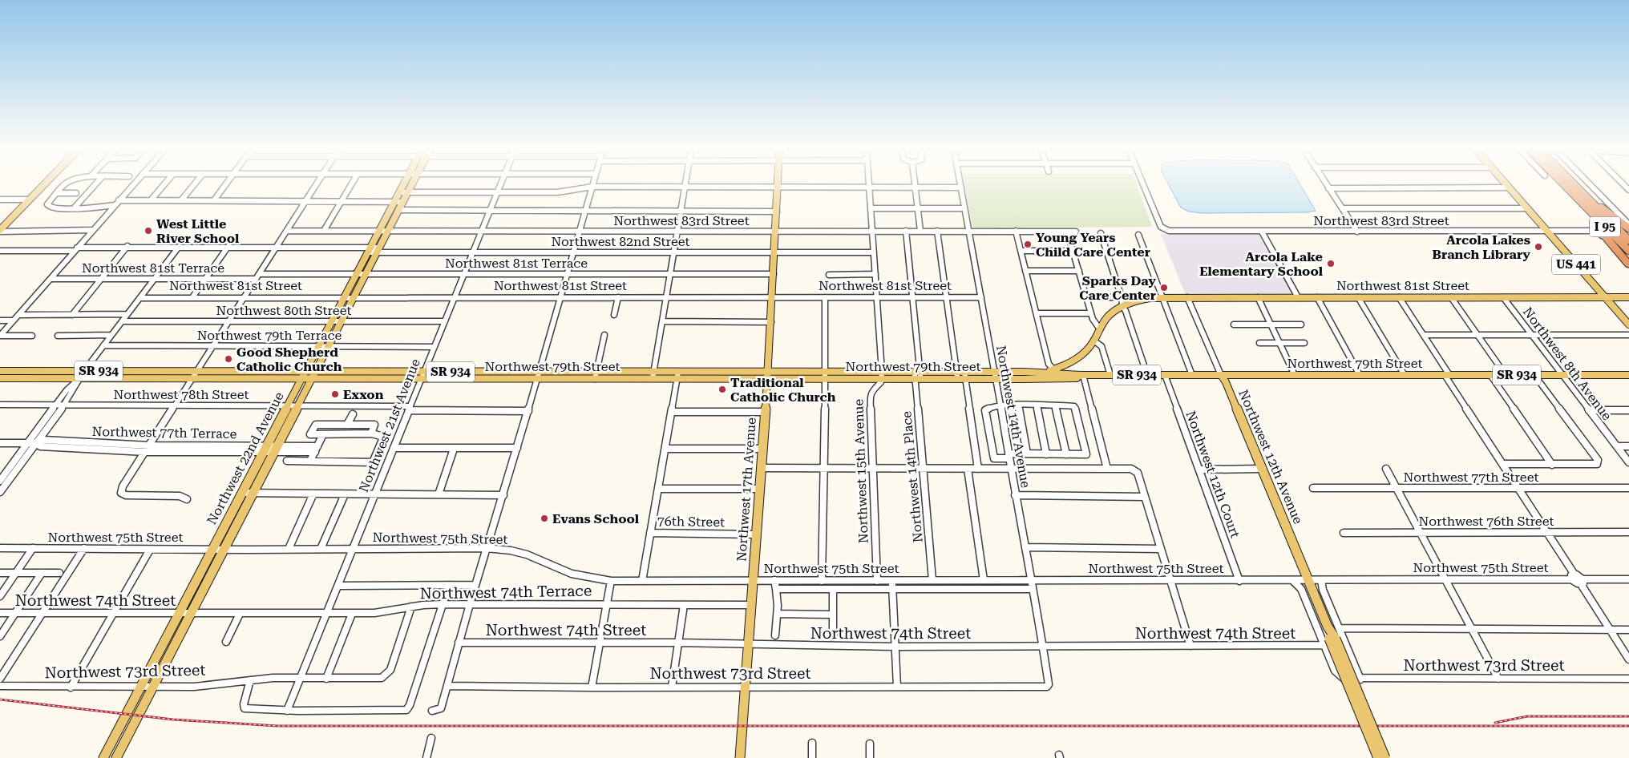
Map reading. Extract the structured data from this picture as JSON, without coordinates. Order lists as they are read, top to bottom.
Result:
{
  "streets": {
    "highway": ["I 95"],
    "main road": [
      "US 441",
      "Northwest 81st Street",
      "Northwest 79th Street",
      "SR 934",
      "Northwest 12th Avenue",
      "Northwest 22nd Avenue",
      "Northwest 17th Avenue"
    ],
    "street": [
      "Northwest 83rd Street",
      "Northwest 82nd Street",
      "Northwest 81st Terrace",
      "Northwest 80th Street",
      "Northwest 79th Terrace",
      "Northwest 8th Avenue",
      "Northwest 78th Street",
      "Northwest 14th Avenue",
      "Northwest 21st Avenue",
      "Northwest 77th Terrace",
      "Northwest 15th Avenue",
      "Northwest 12th Court",
      "Northwest 14th Place",
      "Northwest 77th Street",
      "Northwest 76th Street",
      "76th Street",
      "Northwest 75th Street",
      "Northwest 74th Terrace",
      "Northwest 74th Street",
      "Northwest 73rd Street"
    ]
  },
  "crossings": [
    ["Northwest 83rd Street", "US 441"],
    ["Northwest 83rd Street", "Northwest 14th Avenue"],
    ["Northwest 83rd Street", "Northwest 21st Avenue"],
    ["Northwest 83rd Street", "Northwest 22nd Avenue"],
    ["Northwest 83rd Street", "Northwest 14th Place"],
    ["Northwest 83rd Street", "Northwest 17th Avenue"],
    ["Northwest 82nd Street", "Northwest 21st Avenue"],
    ["Northwest 82nd Street", "Northwest 22nd Avenue"],
    ["Northwest 82nd Street", "Northwest 17th Avenue"],
    ["Northwest 81st Terrace", "Northwest 21st Avenue"],
    ["Northwest 81st Terrace", "Northwest 22nd Avenue"],
    ["Northwest 81st Terrace", "Northwest 17th Avenue"],
    ["US 441", "Northwest 81st Street"],
    ["Northwest 81st Street", "Northwest 79th Street"],
    ["Northwest 81st Street", "Northwest 8th Avenue"],
    ["Northwest 81st Street", "Northwest 14th Avenue"],
    ["Northwest 81st Street", "Northwest 21st Avenue"],
    ["Northwest 81st Street", "Northwest 12th Avenue"],
    ["Northwest 81st Street", "Northwest 22nd Avenue"],
    ["Northwest 81st Street", "Northwest 14th Place"],
    ["Northwest 81st Street", "Northwest 17th Avenue"],
    ["Northwest 80th Street", "Northwest 21st Avenue"],
    ["Northwest 80th Street", "Northwest 22nd Avenue"],
    ["Northwest 79th Terrace", "Northwest 21st Avenue"],
    ["Northwest 79th Terrace", "Northwest 22nd Avenue"],
    ["Northwest 79th Street", "Northwest 8th Avenue"],
    ["Northwest 79th Street", "Northwest 14th Avenue"],
    ["Northwest 79th Street", "Northwest 21st Avenue"],
    ["Northwest 79th Street", "Northwest 12th Avenue"],
    ["Northwest 79th Street", "Northwest 22nd Avenue"],
    ["Northwest 79th Street", "Northwest 15th Avenue"],
    ["Northwest 79th Street", "Northwest 12th Court"],
    ["Northwest 79th Street", "Northwest 14th Place"],
    ["Northwest 79th Street", "Northwest 17th Avenue"],
    ["Northwest 78th Street", "Northwest 21st Avenue"],
    ["Northwest 78th Street", "Northwest 22nd Avenue"],
    ["Northwest 14th Avenue", "Northwest 75th Street"],
    ["Northwest 14th Avenue", "Northwest 74th Street"],
    ["Northwest 14th Avenue", "Northwest 73rd Street"],
    ["Northwest 21st Avenue", "Northwest 75th Street"],
    ["Northwest 21st Avenue", "Northwest 74th Terrace"],
    ["Northwest 21st Avenue", "Northwest 73rd Street"],
    ["Northwest 77th Terrace", "Northwest 22nd Avenue"],
    ["Northwest 12th Avenue", "Northwest 75th Street"],
    ["Northwest 12th Avenue", "Northwest 74th Street"],
    ["Northwest 12th Avenue", "Northwest 73rd Street"],
    ["Northwest 22nd Avenue", "Northwest 75th Street"],
    ["Northwest 22nd Avenue", "Northwest 74th Terrace"],
    ["Northwest 22nd Avenue", "Northwest 74th Street"],
    ["Northwest 22nd Avenue", "Northwest 73rd Street"],
    ["Northwest 15th Avenue", "Northwest 75th Street"],
    ["Northwest 12th Court", "Northwest 75th Street"],
    ["Northwest 14th Place", "Northwest 75th Street"],
    ["Northwest 17th Avenue", "76th Street"],
    ["Northwest 17th Avenue", "Northwest 75th Street"],
    ["Northwest 17th Avenue", "Northwest 74th Terrace"],
    ["Northwest 17th Avenue", "Northwest 74th Street"],
    ["Northwest 17th Avenue", "Northwest 73rd Street"],
    ["Northwest 74th Terrace", "Northwest 74th Street"],
    ["Northwest 74th Terrace", "Northwest 73rd Street"]
  ],
  "places": [
    "West Little River School",
    "Young Years Child Care Center",
    "Arcola Lakes Branch Library",
    "Arcola Lake Elementary School",
    "Sparks Day Care Center",
    "Good Shepherd Catholic Church",
    "Traditional Catholic Church",
    "Exxon",
    "Evans School"
  ]
}
